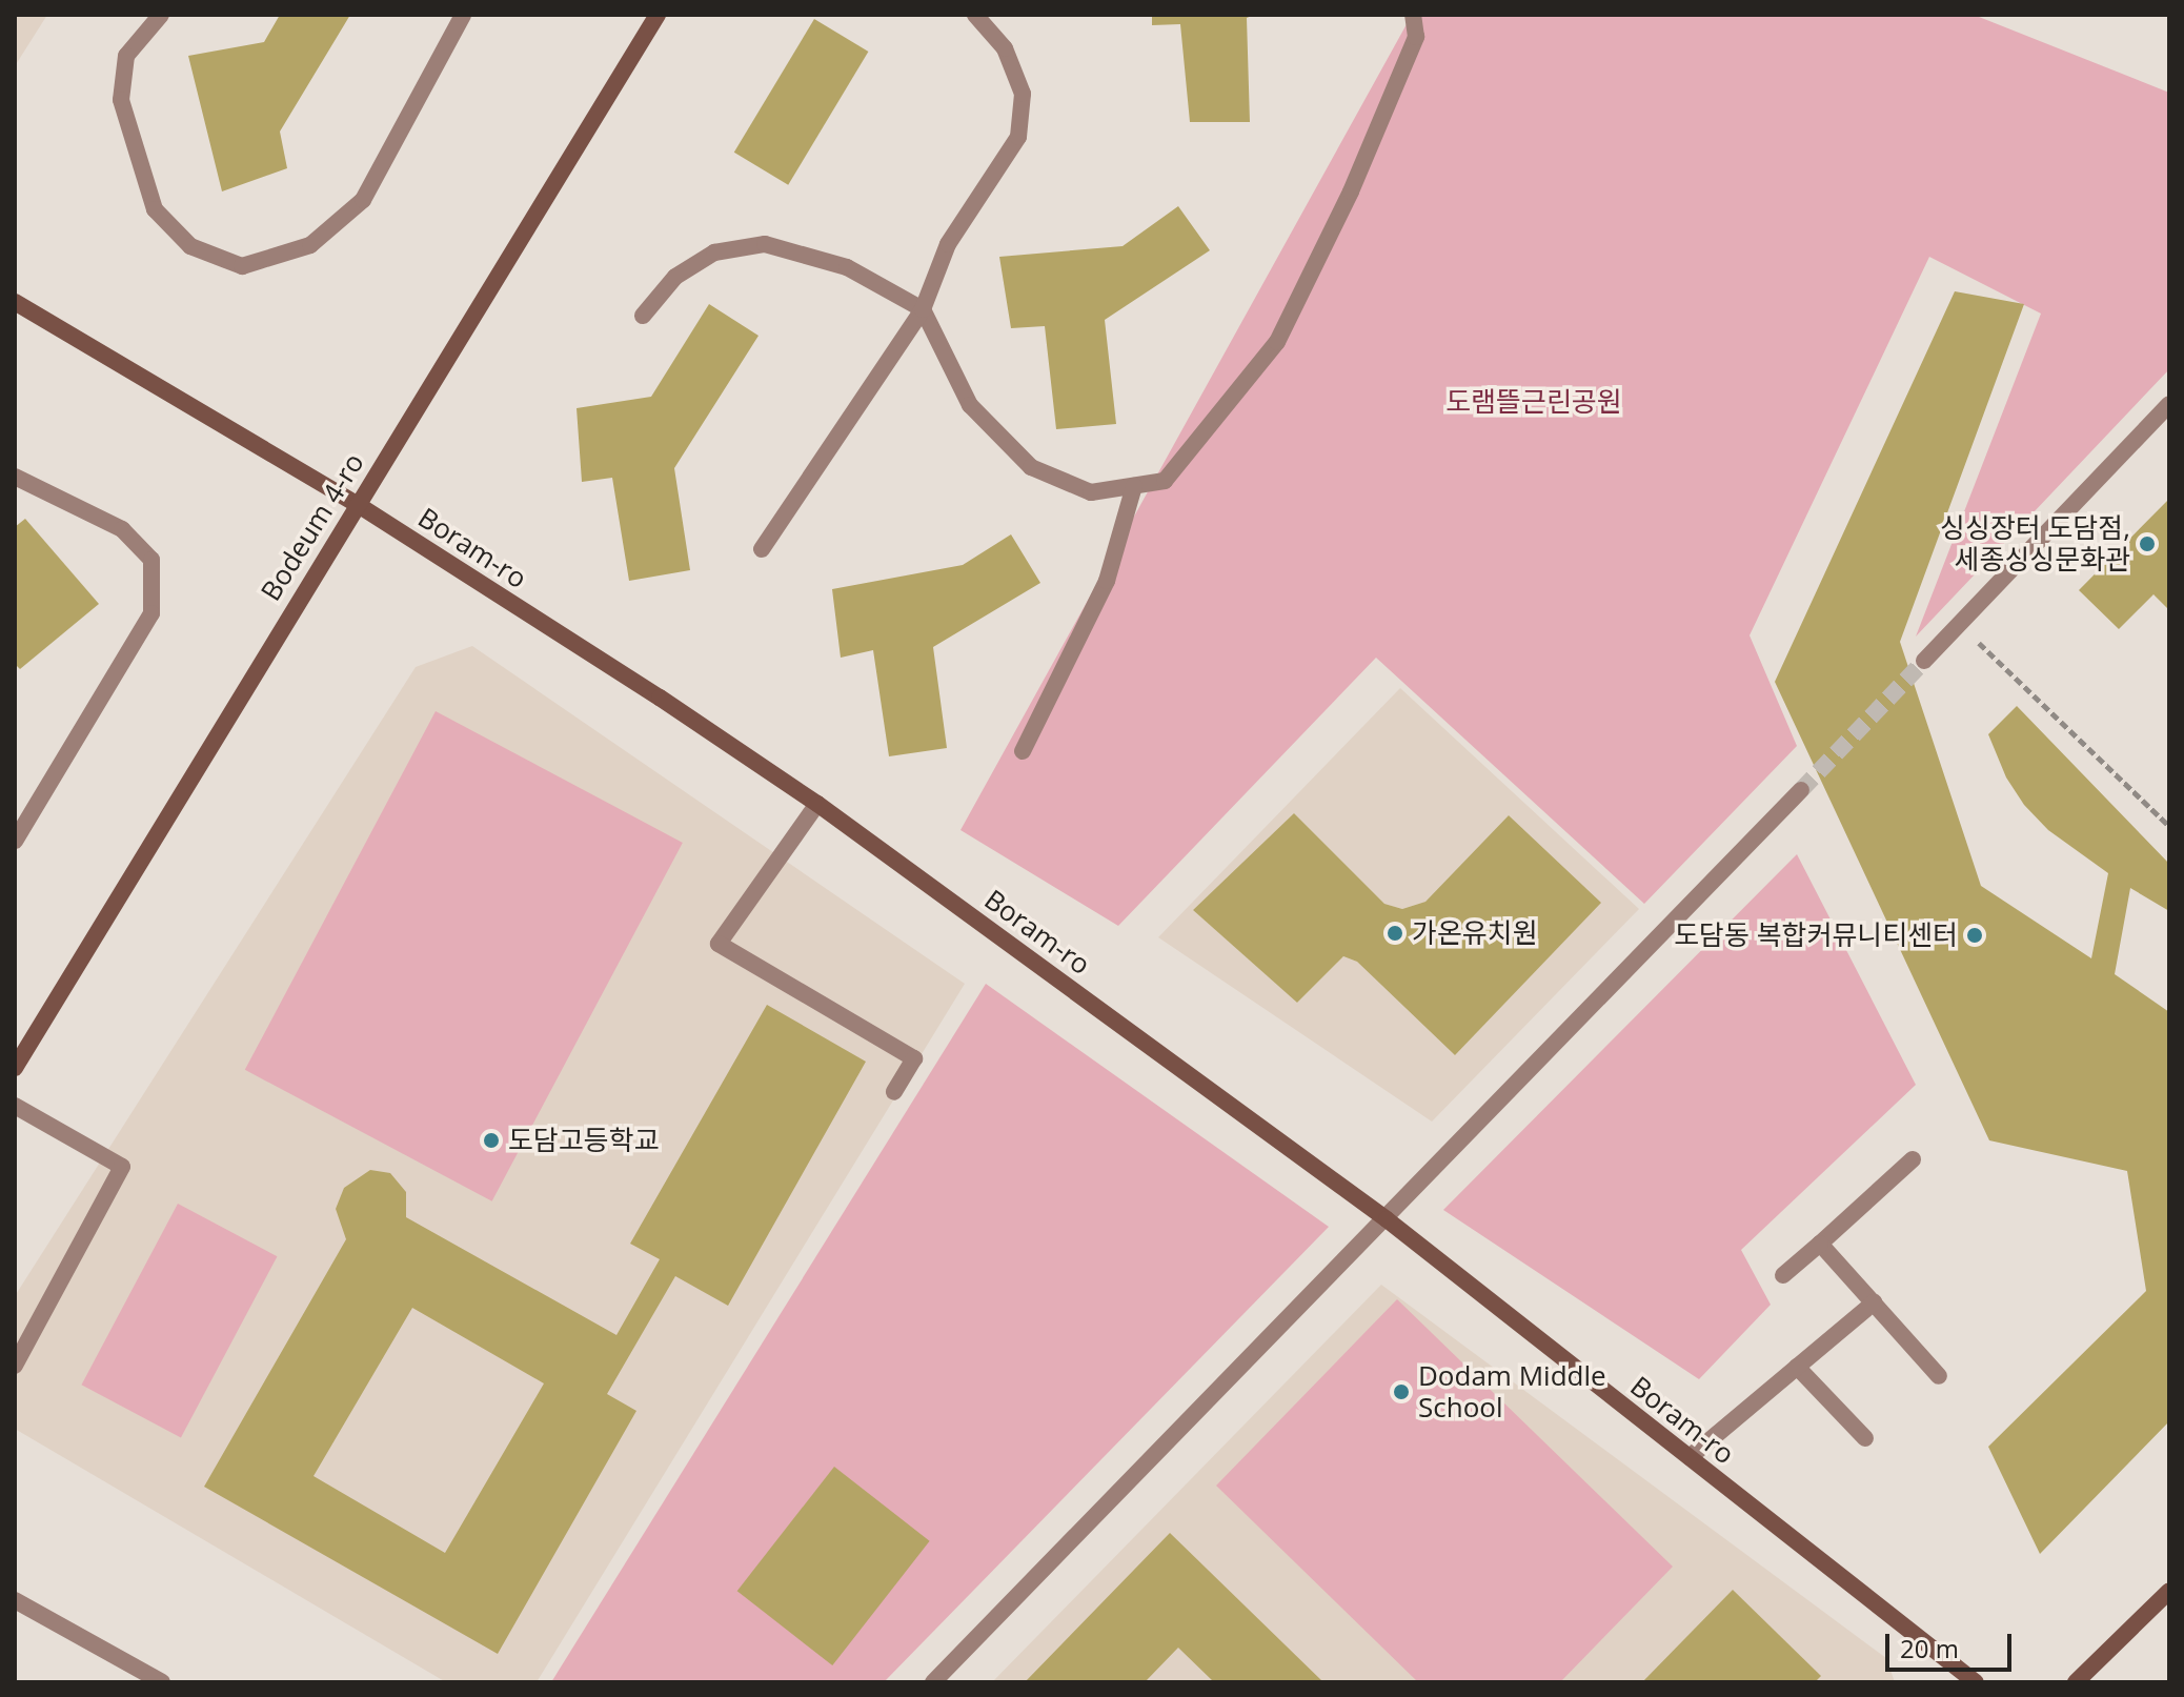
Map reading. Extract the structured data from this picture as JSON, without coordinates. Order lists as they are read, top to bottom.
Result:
{
  "streets": {
    "street": ["Bodeum 4-ro", "Boram-ro"]
  },
  "crossings": [
    ["Bodeum 4-ro", "Boram-ro"]
  ],
  "parks": ["도램뜰근린공원"],
  "places": [
    "싱싱장터 도담점, 세종싱싱문화관",
    "가온유치원",
    "도담동 복합커뮤니티센터",
    "도담고등학교",
    "Dodam Middle School"
  ],
  "scale_bar": "20 m"
}
